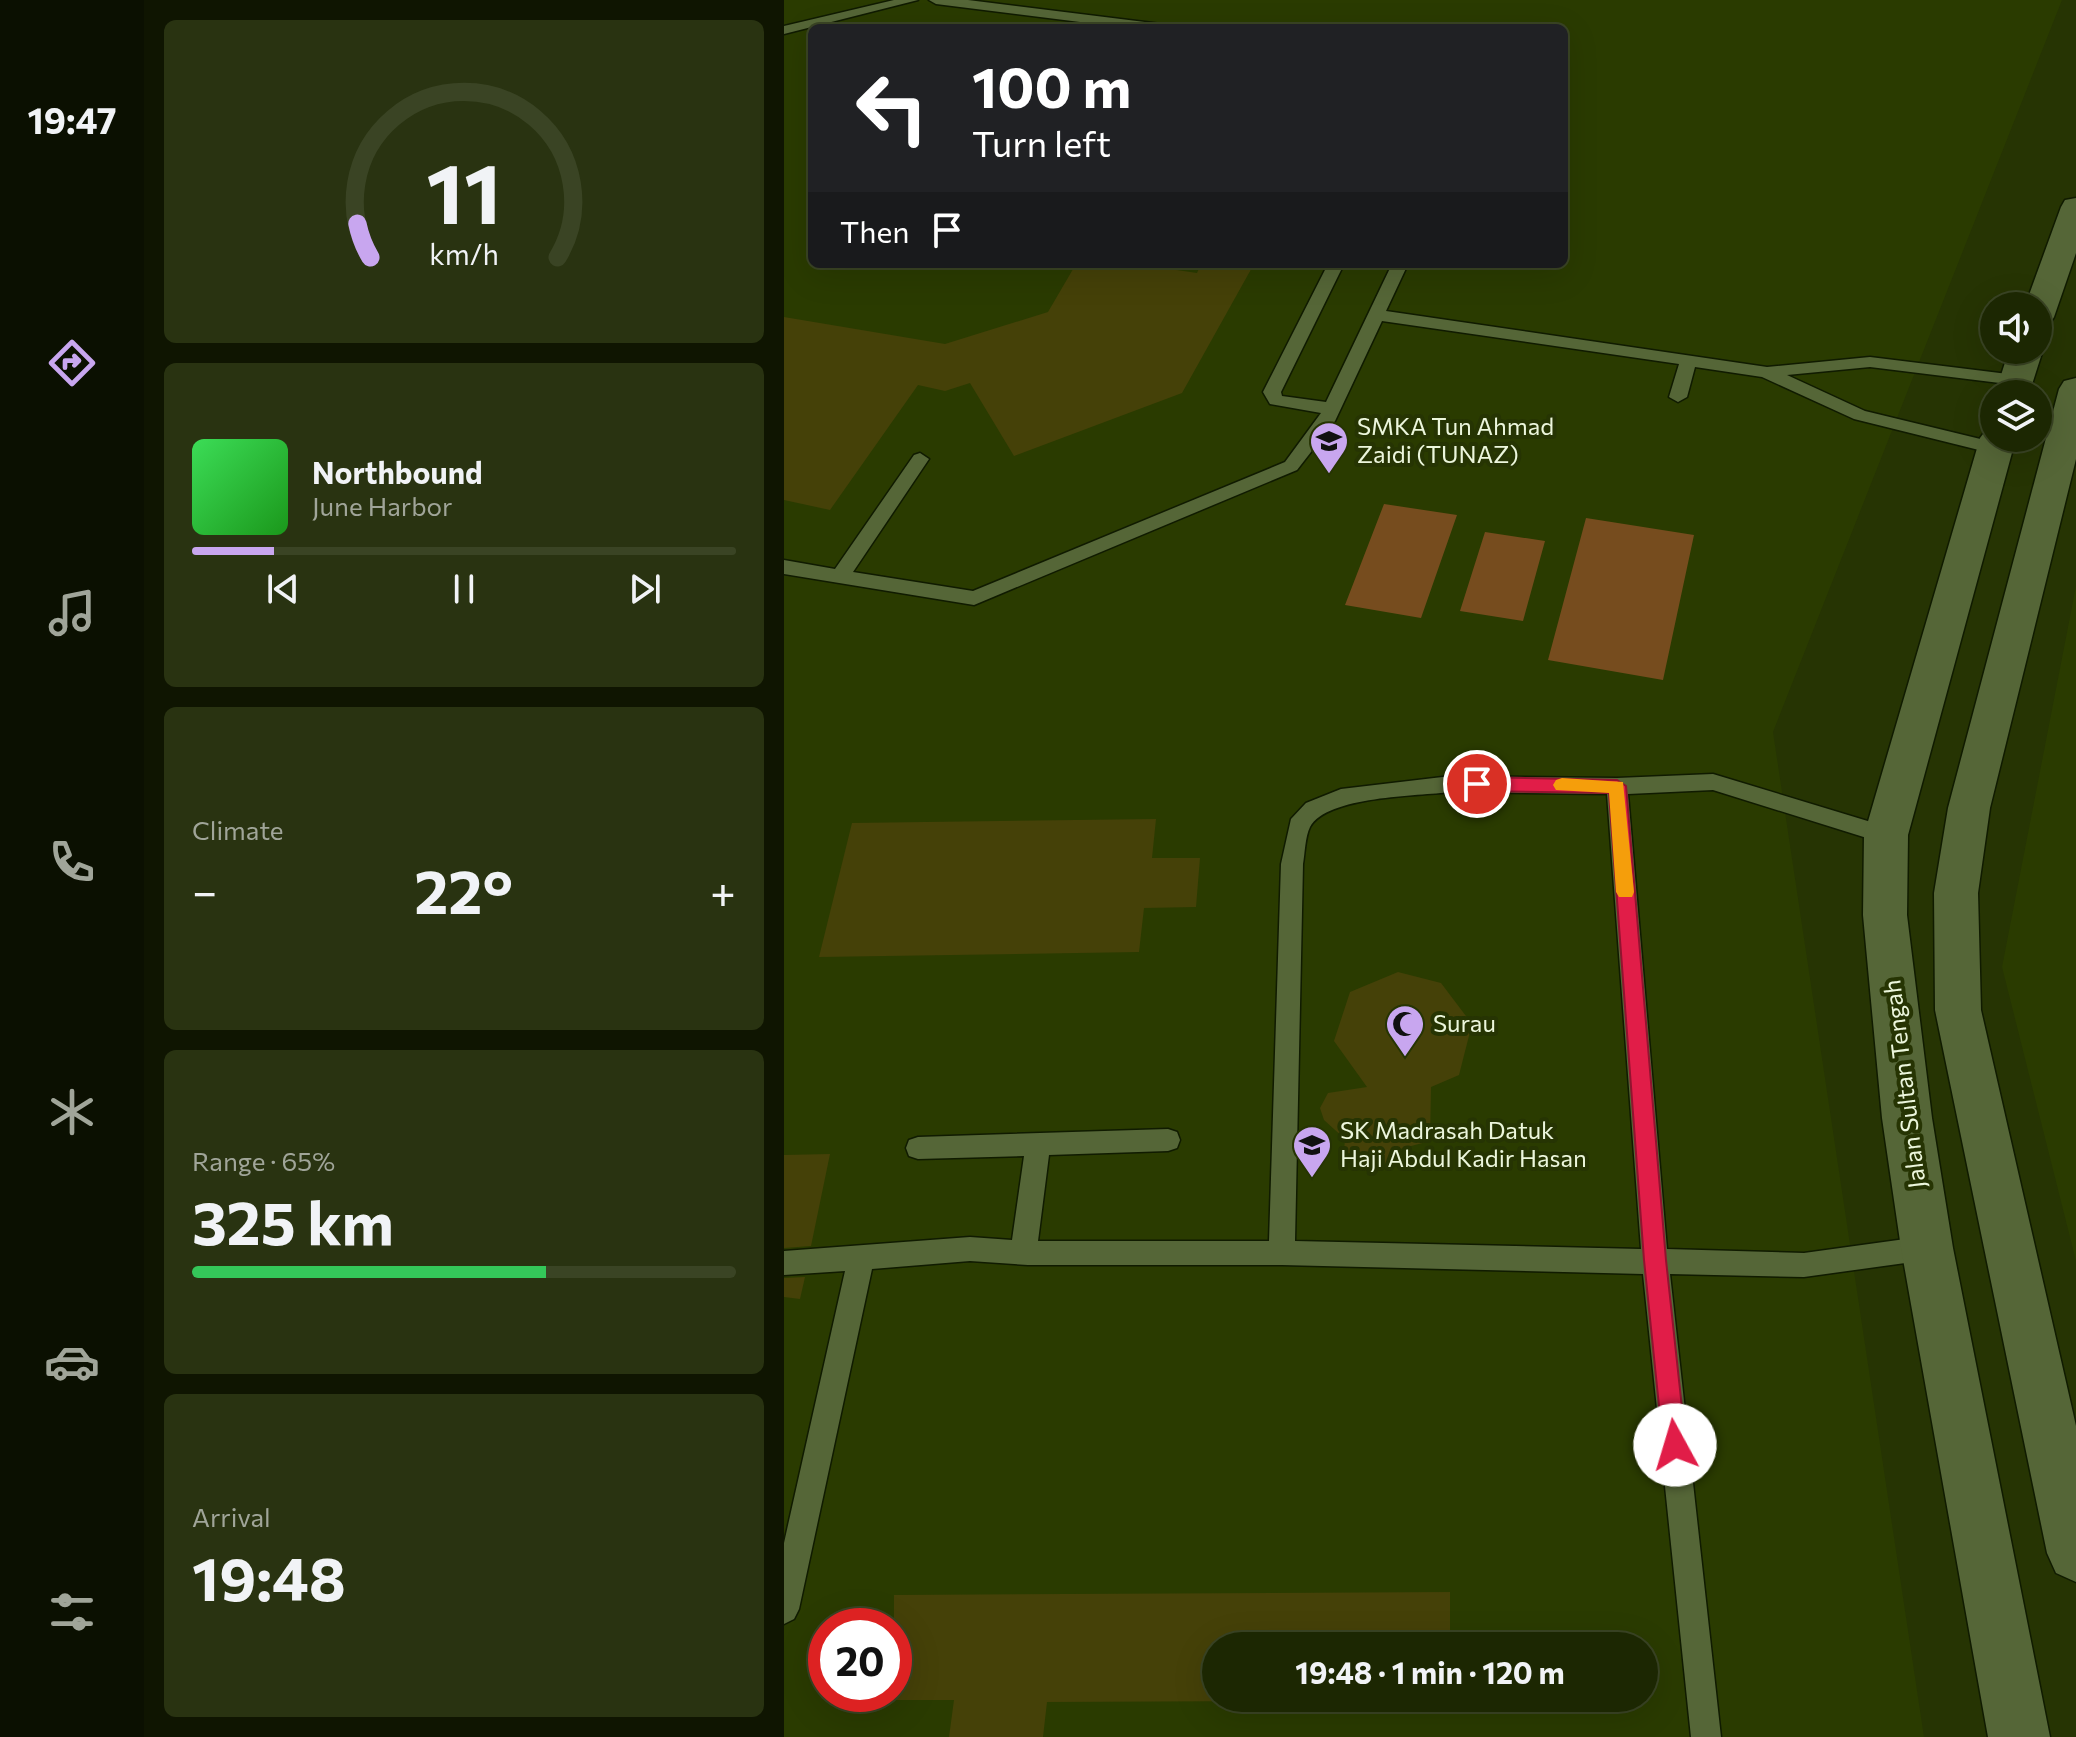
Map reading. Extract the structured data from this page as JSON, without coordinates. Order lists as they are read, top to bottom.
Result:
{
  "streets": {
    "main road": ["Jalan Sultan Tengah"]
  },
  "places": {
    "school or university": ["SMKA Tun Ahmad Zaidi (TUNAZ)", "SK Madrasah Datuk Haji Abdul Kadir Hasan"],
    "mosque": ["Surau"]
  },
  "page": {
    "tabs": "19:47",
    "turn": ["100 m", "Turn left"],
    "then": "Then",
    "song": ["Northbound", "June Harbor"],
    "tile": [
      "Climate",
      ["Range · 65%", "325 km"],
      ["Arrival", "19:48"]
    ],
    "heat": ["−", "22°", "+"],
    "limit": "20",
    "trip": "19:48 · 1 min · 120 m",
    "gauge": ["11", "km/h"]
  }
}
